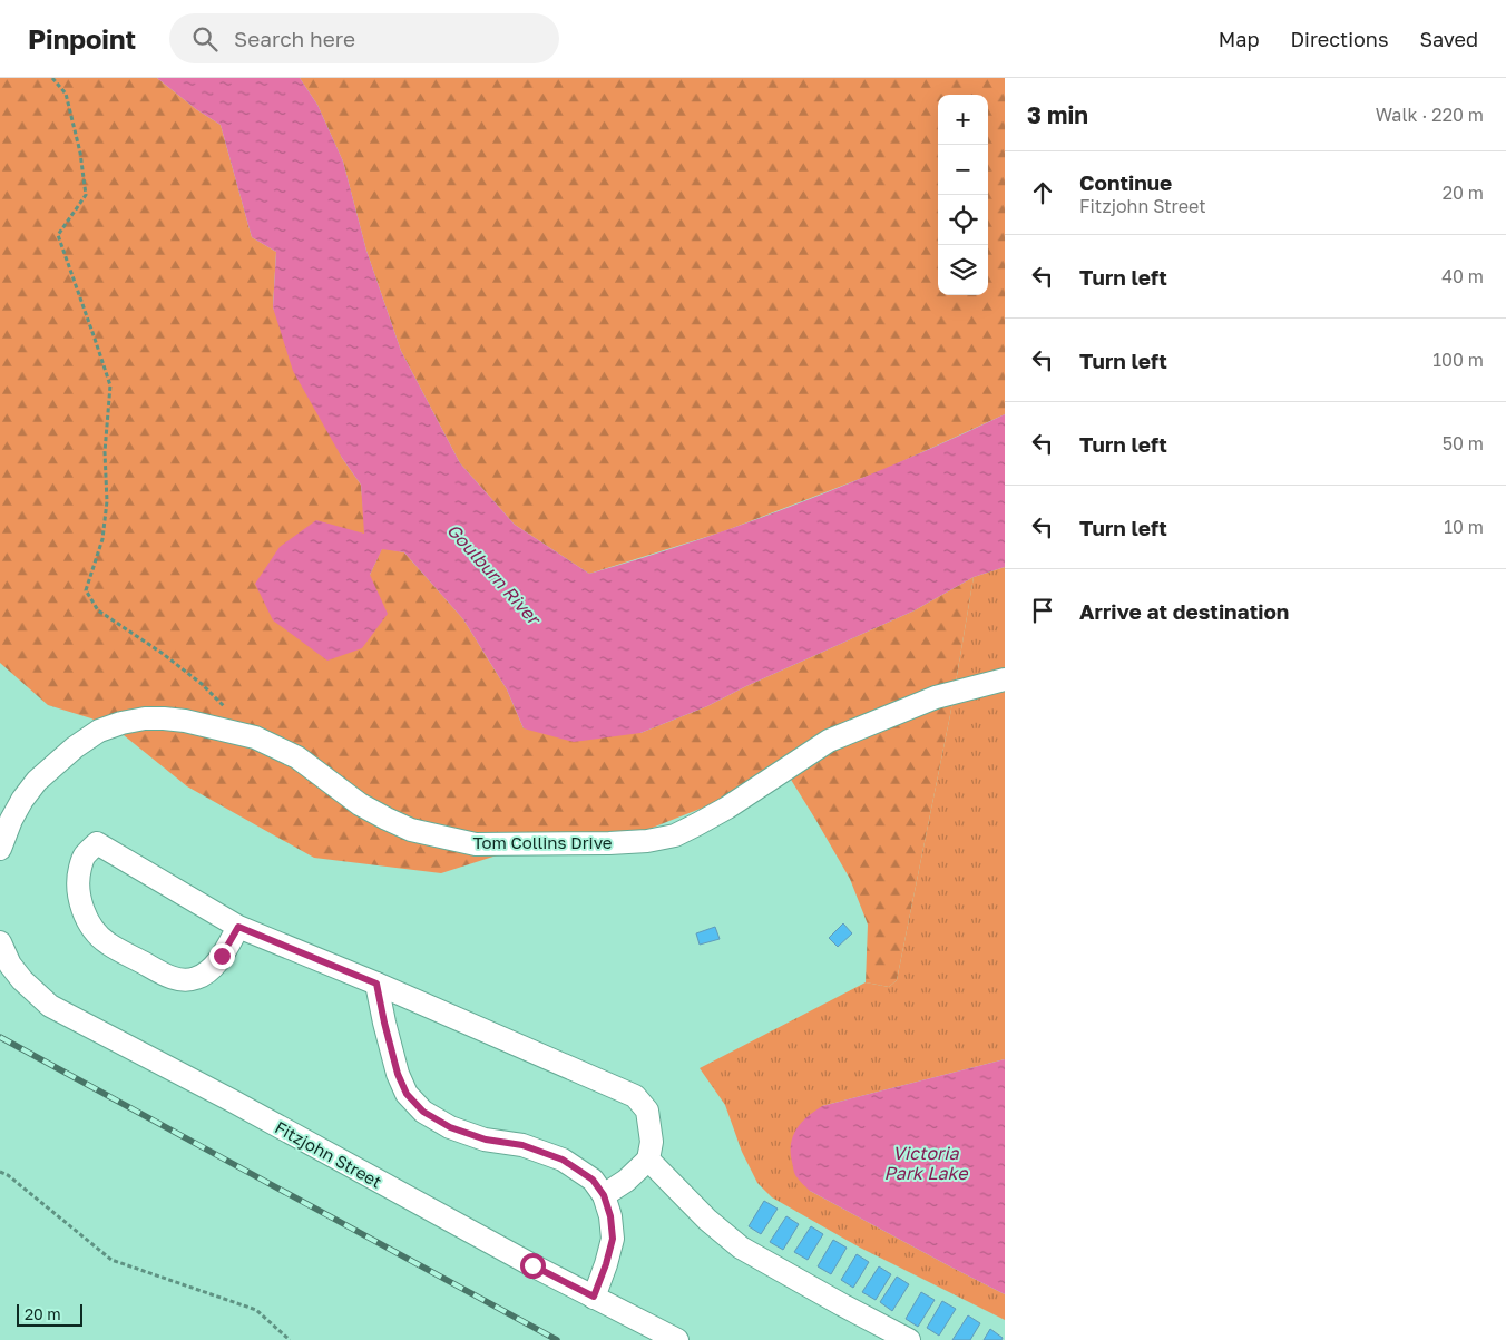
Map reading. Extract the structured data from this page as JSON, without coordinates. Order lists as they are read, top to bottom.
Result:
{
  "streets": {
    "lane": ["Tom Collins Drive", "Fitzjohn Street"]
  },
  "water": ["Goulburn River", "Victoria Park Lake"],
  "scale_bar": "20 m",
  "page": {
    "header": "Pinpoint",
    "search": "Search here",
    "nav": ["Map", "Directions", "Saved"],
    "heading": ["3 min", "Walk · 220 m"],
    "map_buttons": ["+", "−"],
    "list": [
      ["Continue", "Fitzjohn Street", "20 m"],
      ["Turn left", "40 m"],
      ["Turn left", "100 m"],
      ["Turn left", "50 m"],
      ["Turn left", "10 m"],
      "Arrive at destination"
    ],
    "scale": "20 m"
  }
}
